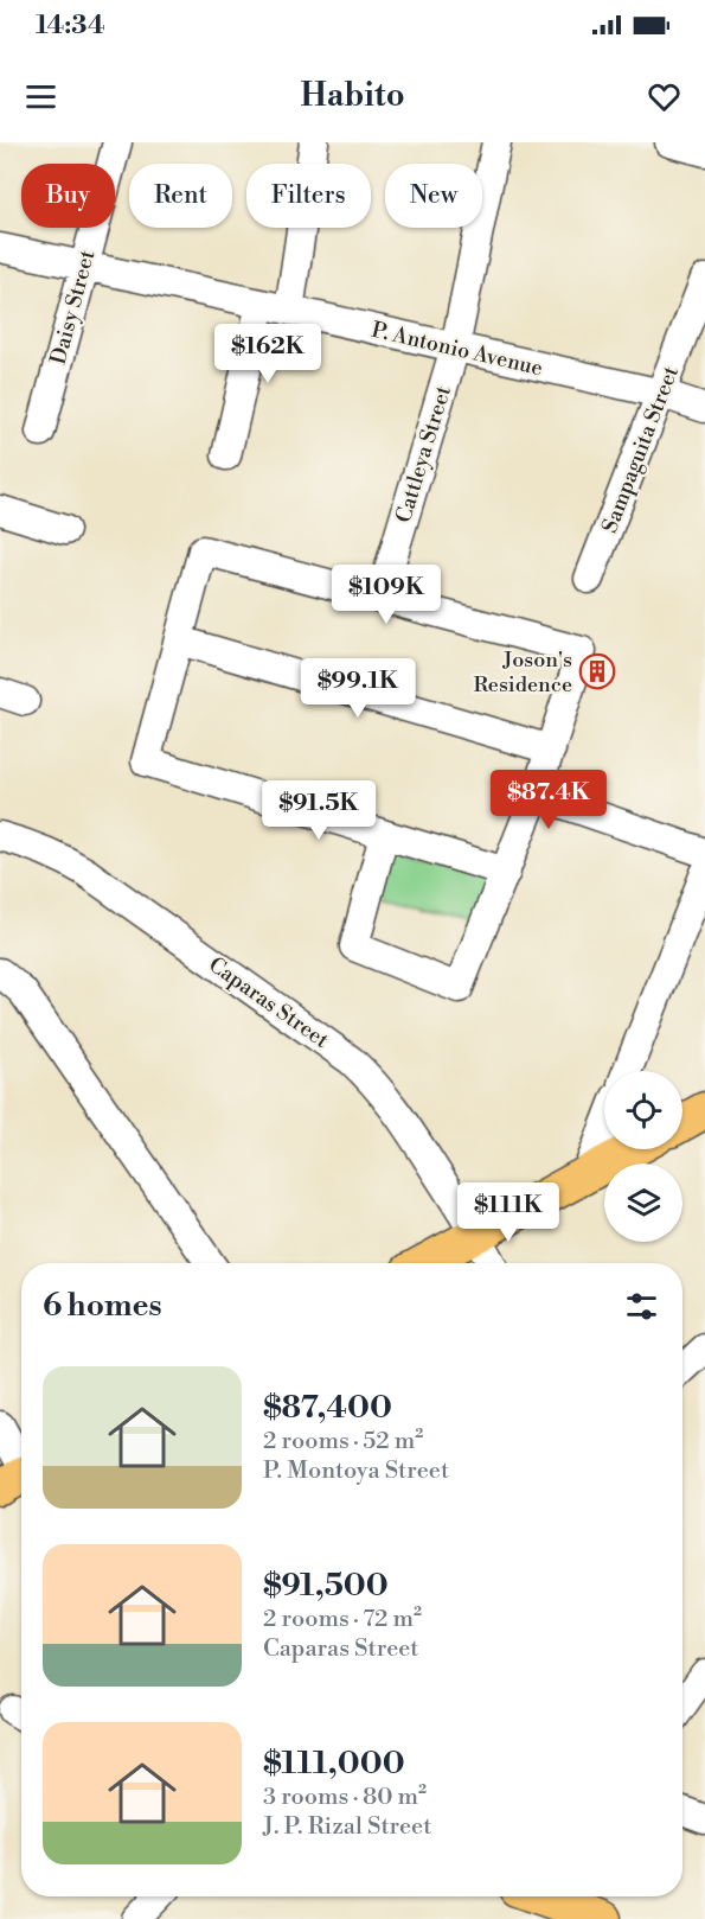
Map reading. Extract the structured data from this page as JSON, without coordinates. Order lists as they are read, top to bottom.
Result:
{
  "streets": {
    "street": [
      "Daisy Street",
      "P. Antonio Avenue",
      "Sampaguita Street",
      "Cattleya Street",
      "Caparas Street"
    ]
  },
  "crossings": [
    ["Daisy Street", "P. Antonio Avenue"],
    ["P. Antonio Avenue", "Sampaguita Street"],
    ["P. Antonio Avenue", "Cattleya Street"]
  ],
  "places": {
    "building": ["Joson's Residence"]
  },
  "page": {
    "status": "14:34",
    "header": "Habito",
    "chip": [
      "Buy",
      "Rent",
      "Filters",
      "New"
    ],
    "price": [
      "$162K",
      "$109K",
      "$99.1K",
      "$87.4K",
      "$91.5K",
      "$111K"
    ],
    "heading": "6 homes",
    "list": [
      {
        "name": "$87,400",
        "note": "2 rooms · 52 m² · P. Montoya Street"
      },
      {
        "name": "$91,500",
        "note": "2 rooms · 72 m² · Caparas Street"
      },
      {
        "name": "$111,000",
        "note": "3 rooms · 80 m² · J. P. Rizal Street"
      }
    ]
  }
}
